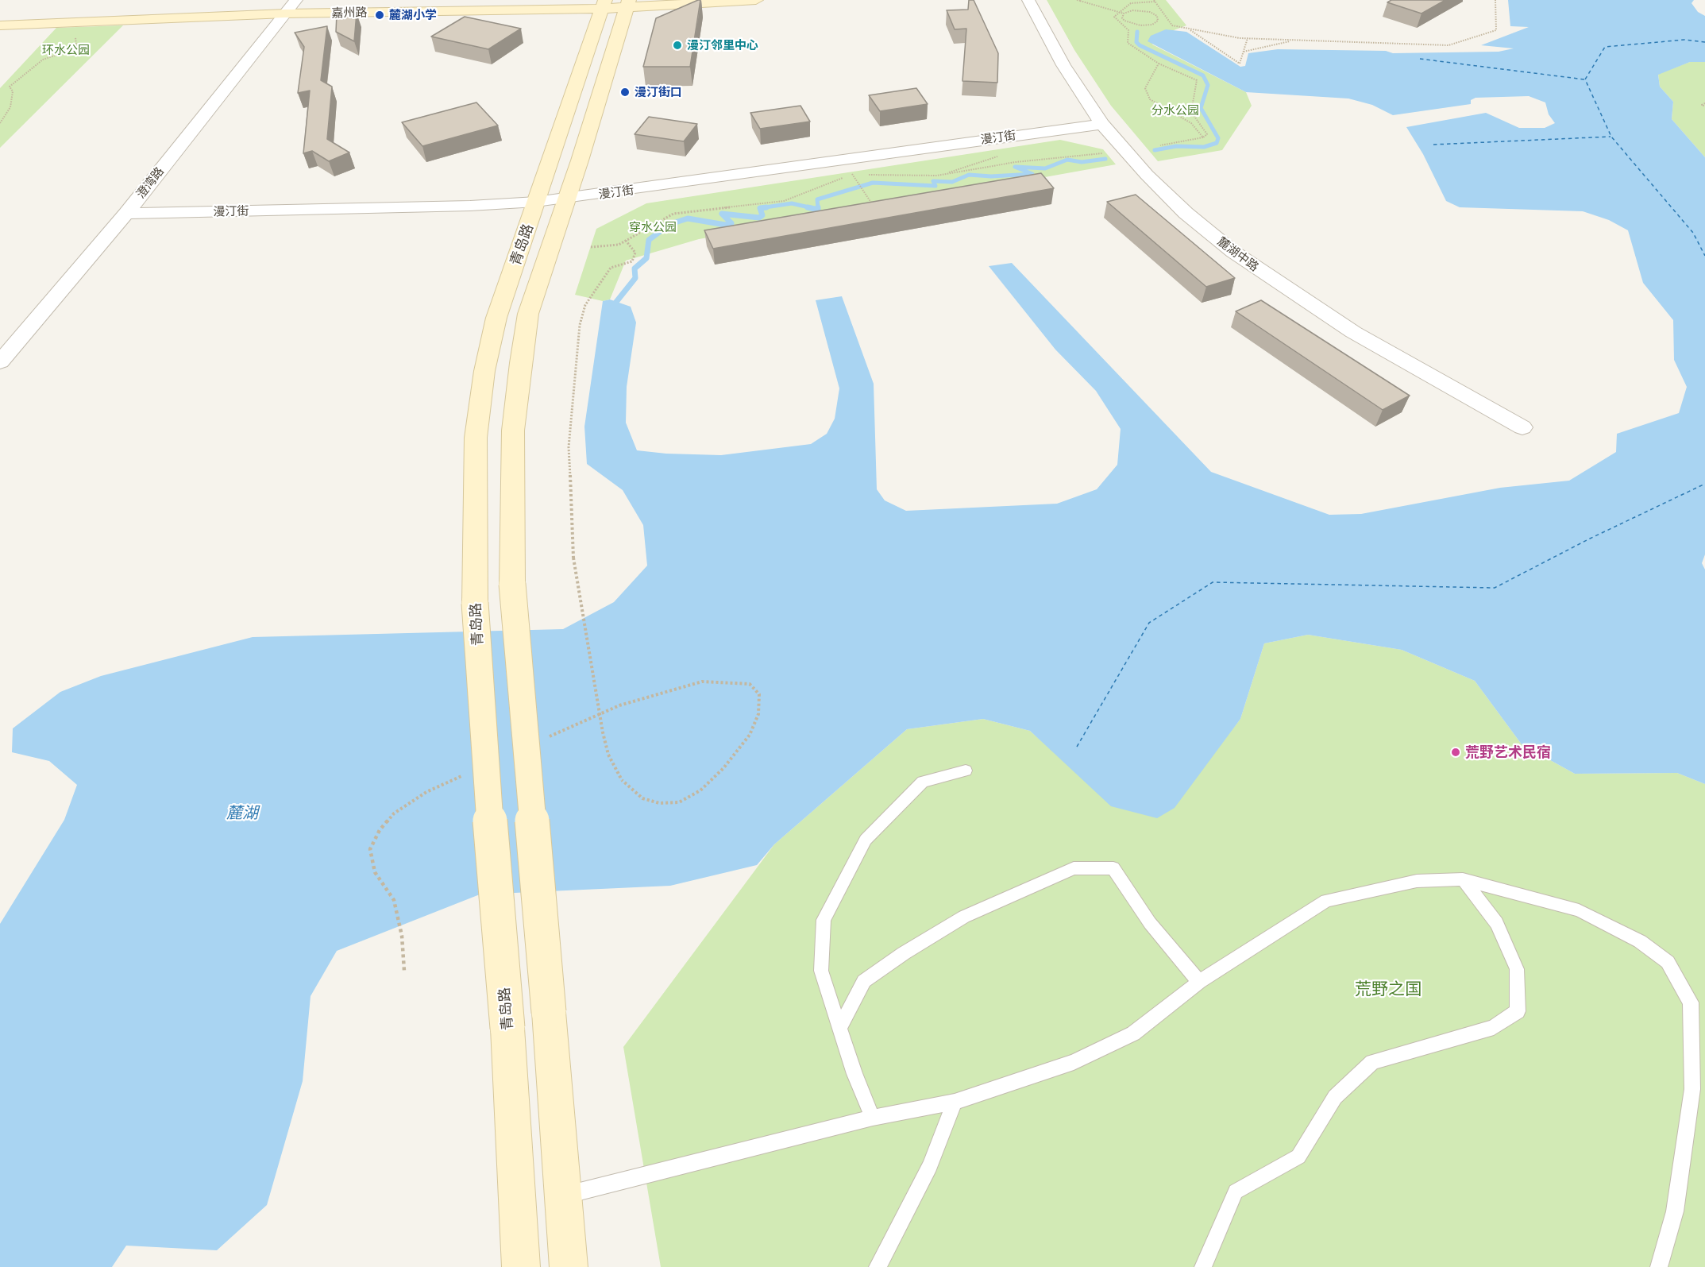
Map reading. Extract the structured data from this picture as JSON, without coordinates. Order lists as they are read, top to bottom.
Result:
{
  "streets": {
    "main road": ["嘉州路", "青岛路"],
    "street": ["漫汀街", "澄湾路", "麓湖中路"]
  },
  "crossings": [
    ["嘉州路", "澄湾路"],
    ["嘉州路", "青岛路"],
    ["漫汀街", "澄湾路"],
    ["漫汀街", "青岛路"],
    ["漫汀街", "麓湖中路"]
  ],
  "water": ["麓湖"],
  "parks": [
    "环水公园",
    "分水公园",
    "穿水公园",
    "荒野之国"
  ],
  "places": [
    "麓湖小学",
    "漫汀邻里中心",
    "漫汀街口",
    "荒野艺术民宿"
  ]
}
